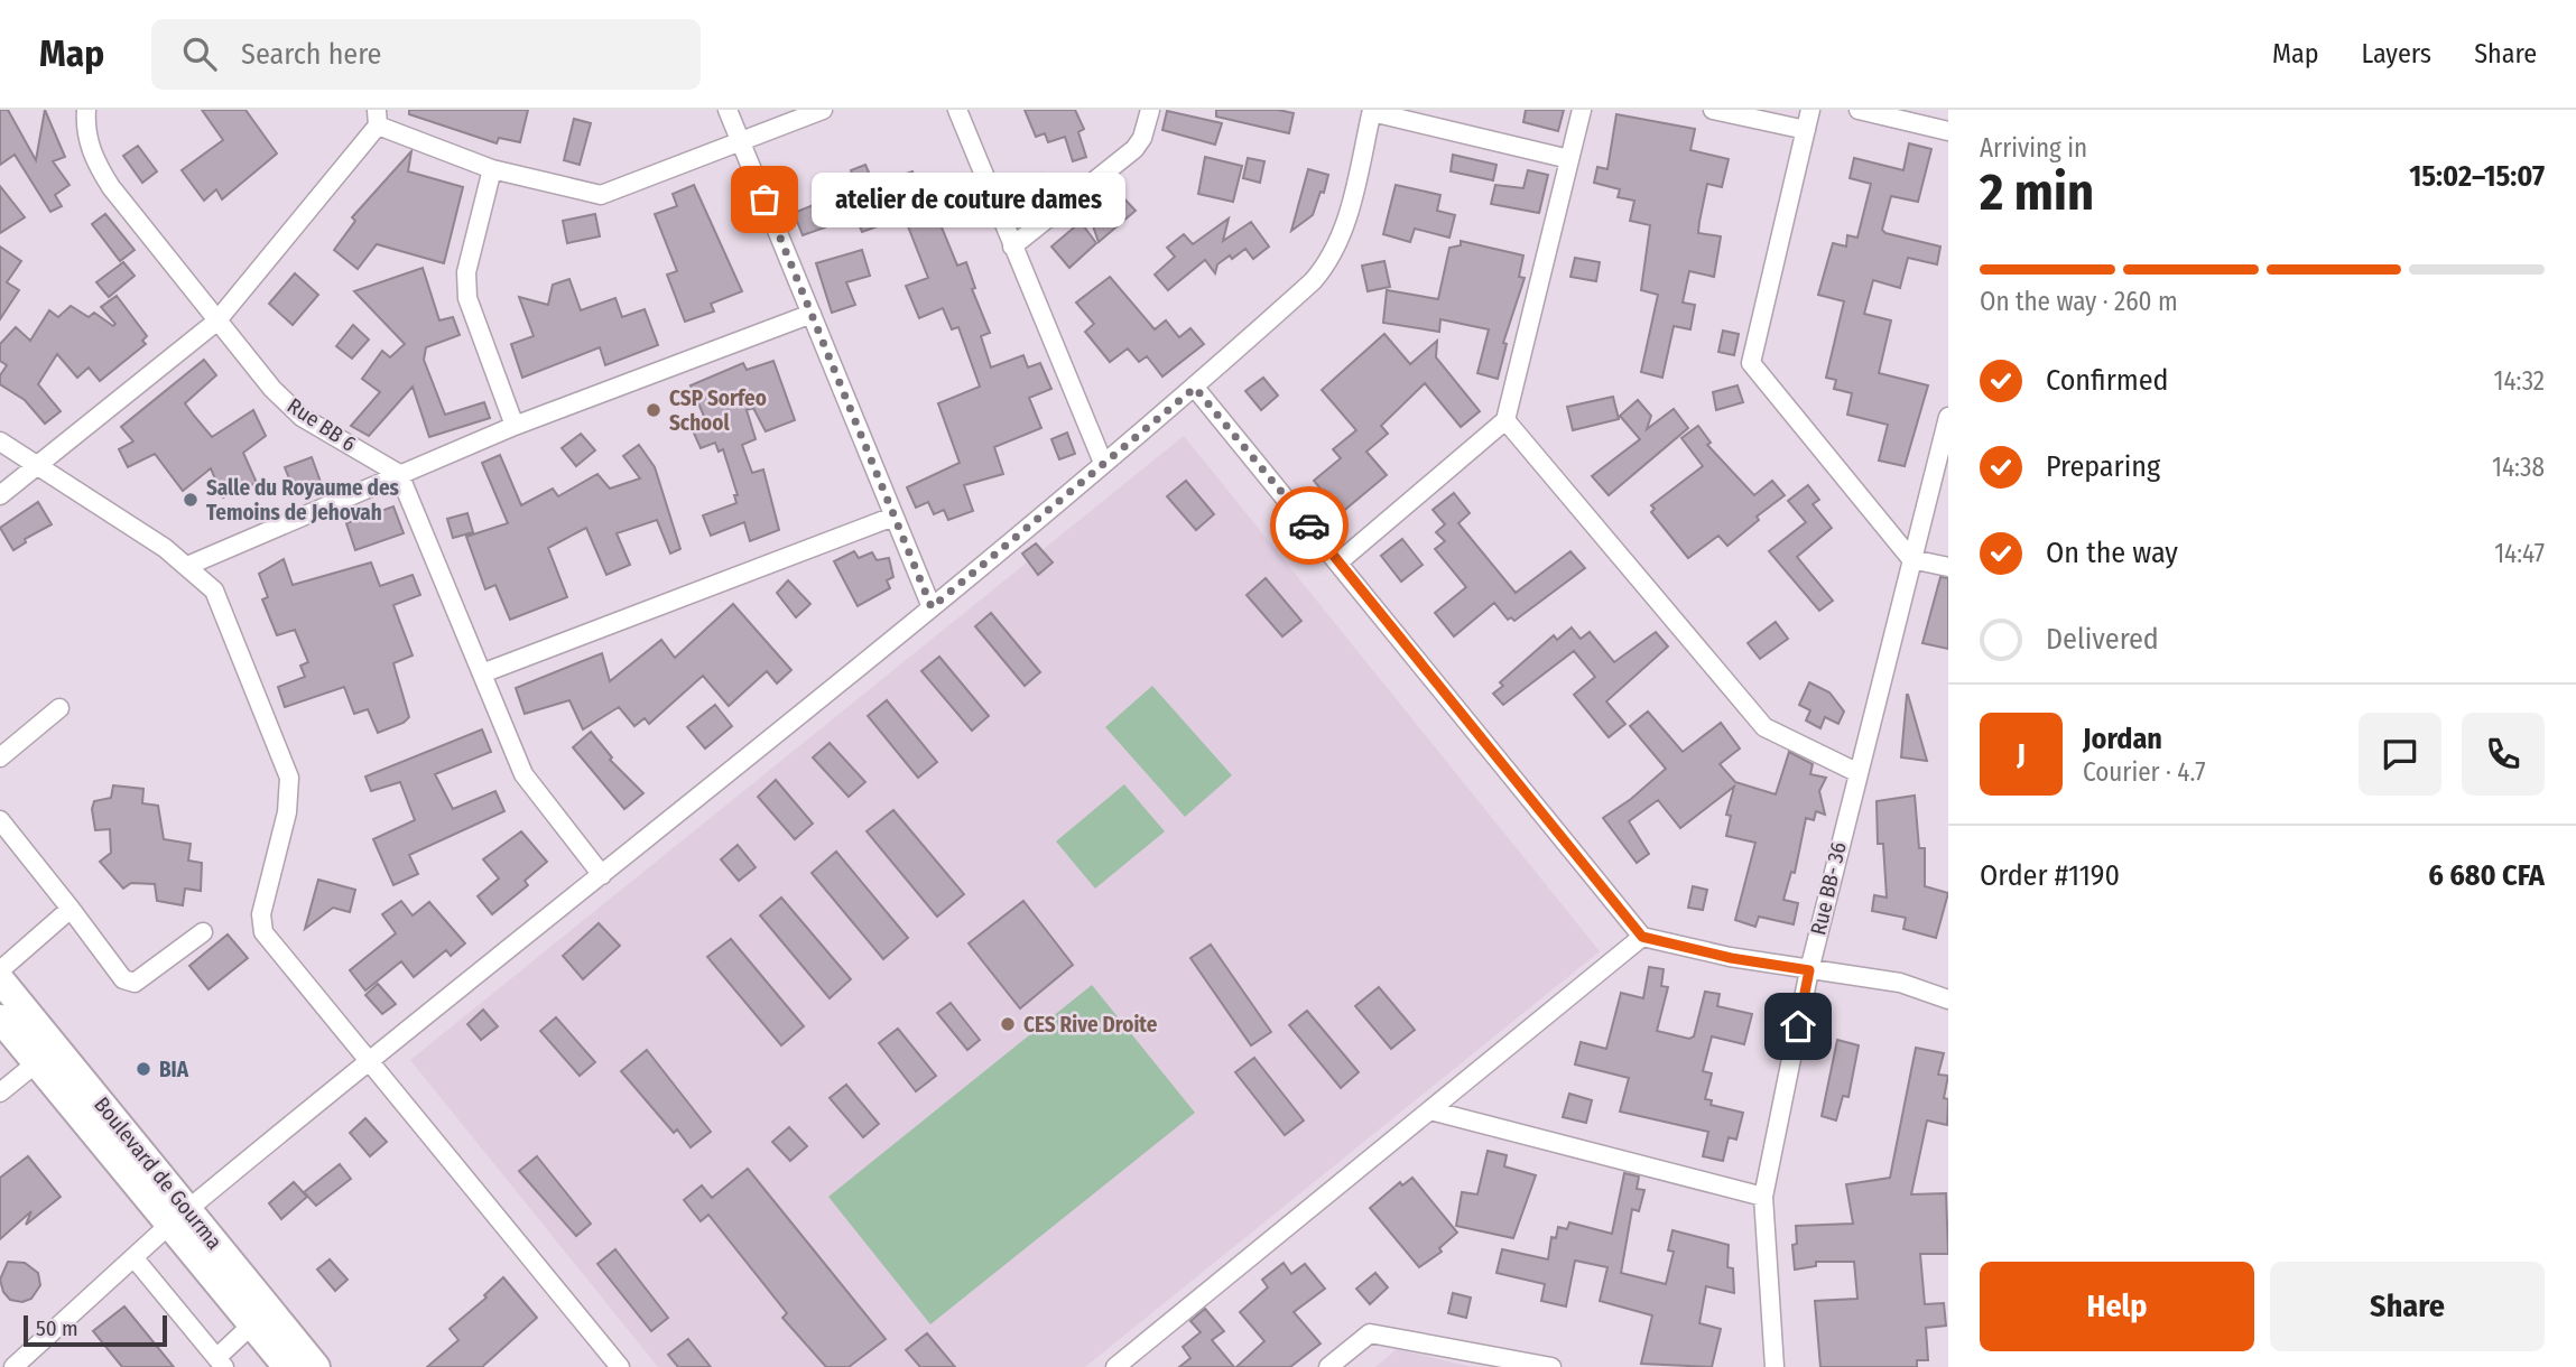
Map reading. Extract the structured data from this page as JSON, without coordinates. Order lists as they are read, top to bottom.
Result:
{
  "streets": {
    "highway": ["Boulevard de Gourma"],
    "street": ["Rue BB 6", "Rue BB- 36"]
  },
  "places": [
    "atelier de couture dames",
    "CSP Sorfeo School",
    "Salle du Royaume des Temoins de Jehovah",
    "CES Rive Droite",
    "BIA"
  ],
  "scale_bar": "50 m",
  "page": {
    "header": "Map",
    "search": "Search here",
    "nav": ["Map", "Layers", "Share"],
    "heading": ["2 min", "Arriving in", "15:02–15:07"],
    "panel": [
      "Jordan",
      "Courier · 4.7",
      "Order #1190",
      "6 680 CFA"
    ],
    "bubble": "atelier de couture dames",
    "bar": "On the way · 260 m",
    "list": [
      ["Confirmed", "14:32"],
      ["Preparing", "14:38"],
      ["On the way", "14:47"],
      "Delivered"
    ],
    "round": "J",
    "buttons": ["Help", "Share"],
    "scale": "50 m"
  }
}
